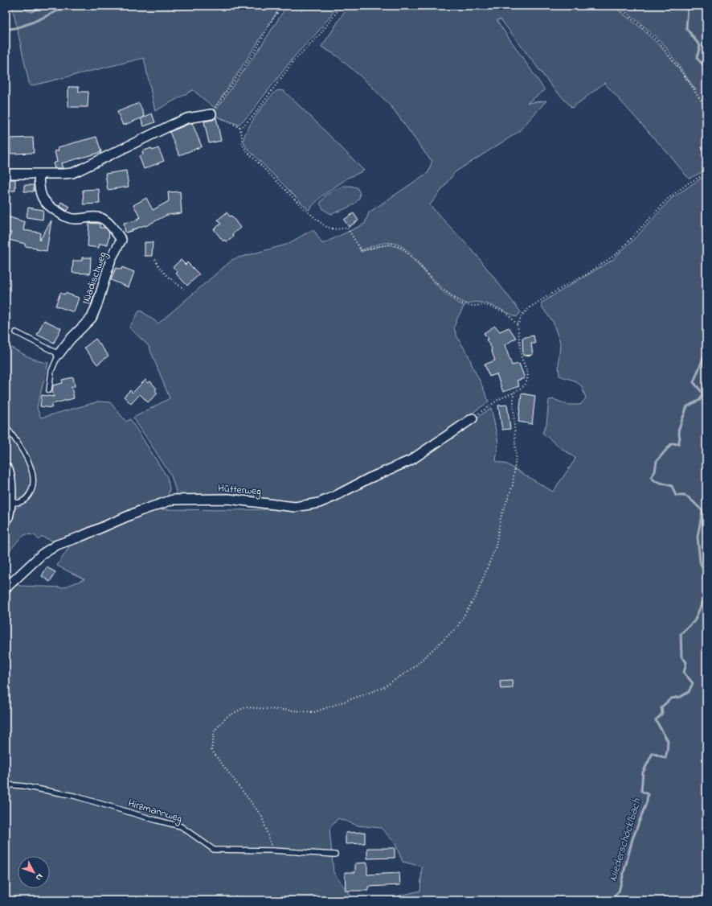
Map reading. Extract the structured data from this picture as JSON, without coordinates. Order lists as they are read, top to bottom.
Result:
{
  "streets": {
    "street": ["Nadischweg", "Hütterweg"],
    "lane": ["Hirzmannweg"]
  },
  "water": ["Niederschöcklbach"],
  "north": "bottom right"
}
